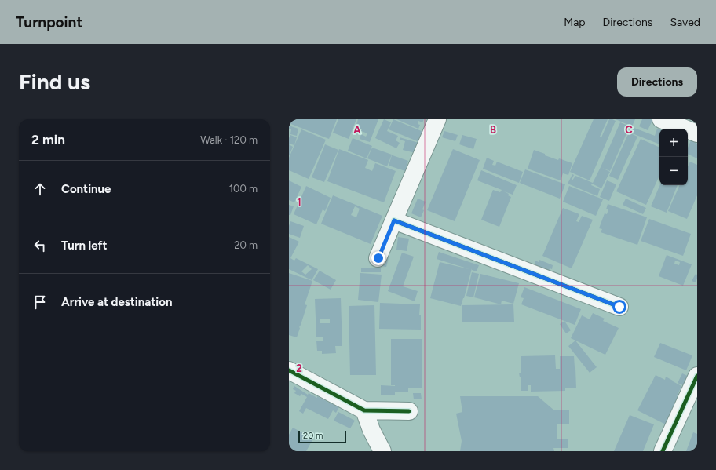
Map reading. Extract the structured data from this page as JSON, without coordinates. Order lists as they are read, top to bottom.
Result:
{
  "scale_bar": "20 m",
  "page": {
    "header": "Turnpoint",
    "nav": ["Map", "Directions", "Saved"],
    "buttons": "Directions",
    "title": "Find us",
    "heading": ["2 min", "Walk · 120 m"],
    "map_buttons": ["+", "−"],
    "list": [
      ["Continue", "100 m"],
      ["Turn left", "20 m"],
      "Arrive at destination"
    ],
    "scale": "20 m"
  },
  "grid": {
    "columns": ["A", "B", "C"],
    "rows": ["1", "2"]
  }
}
